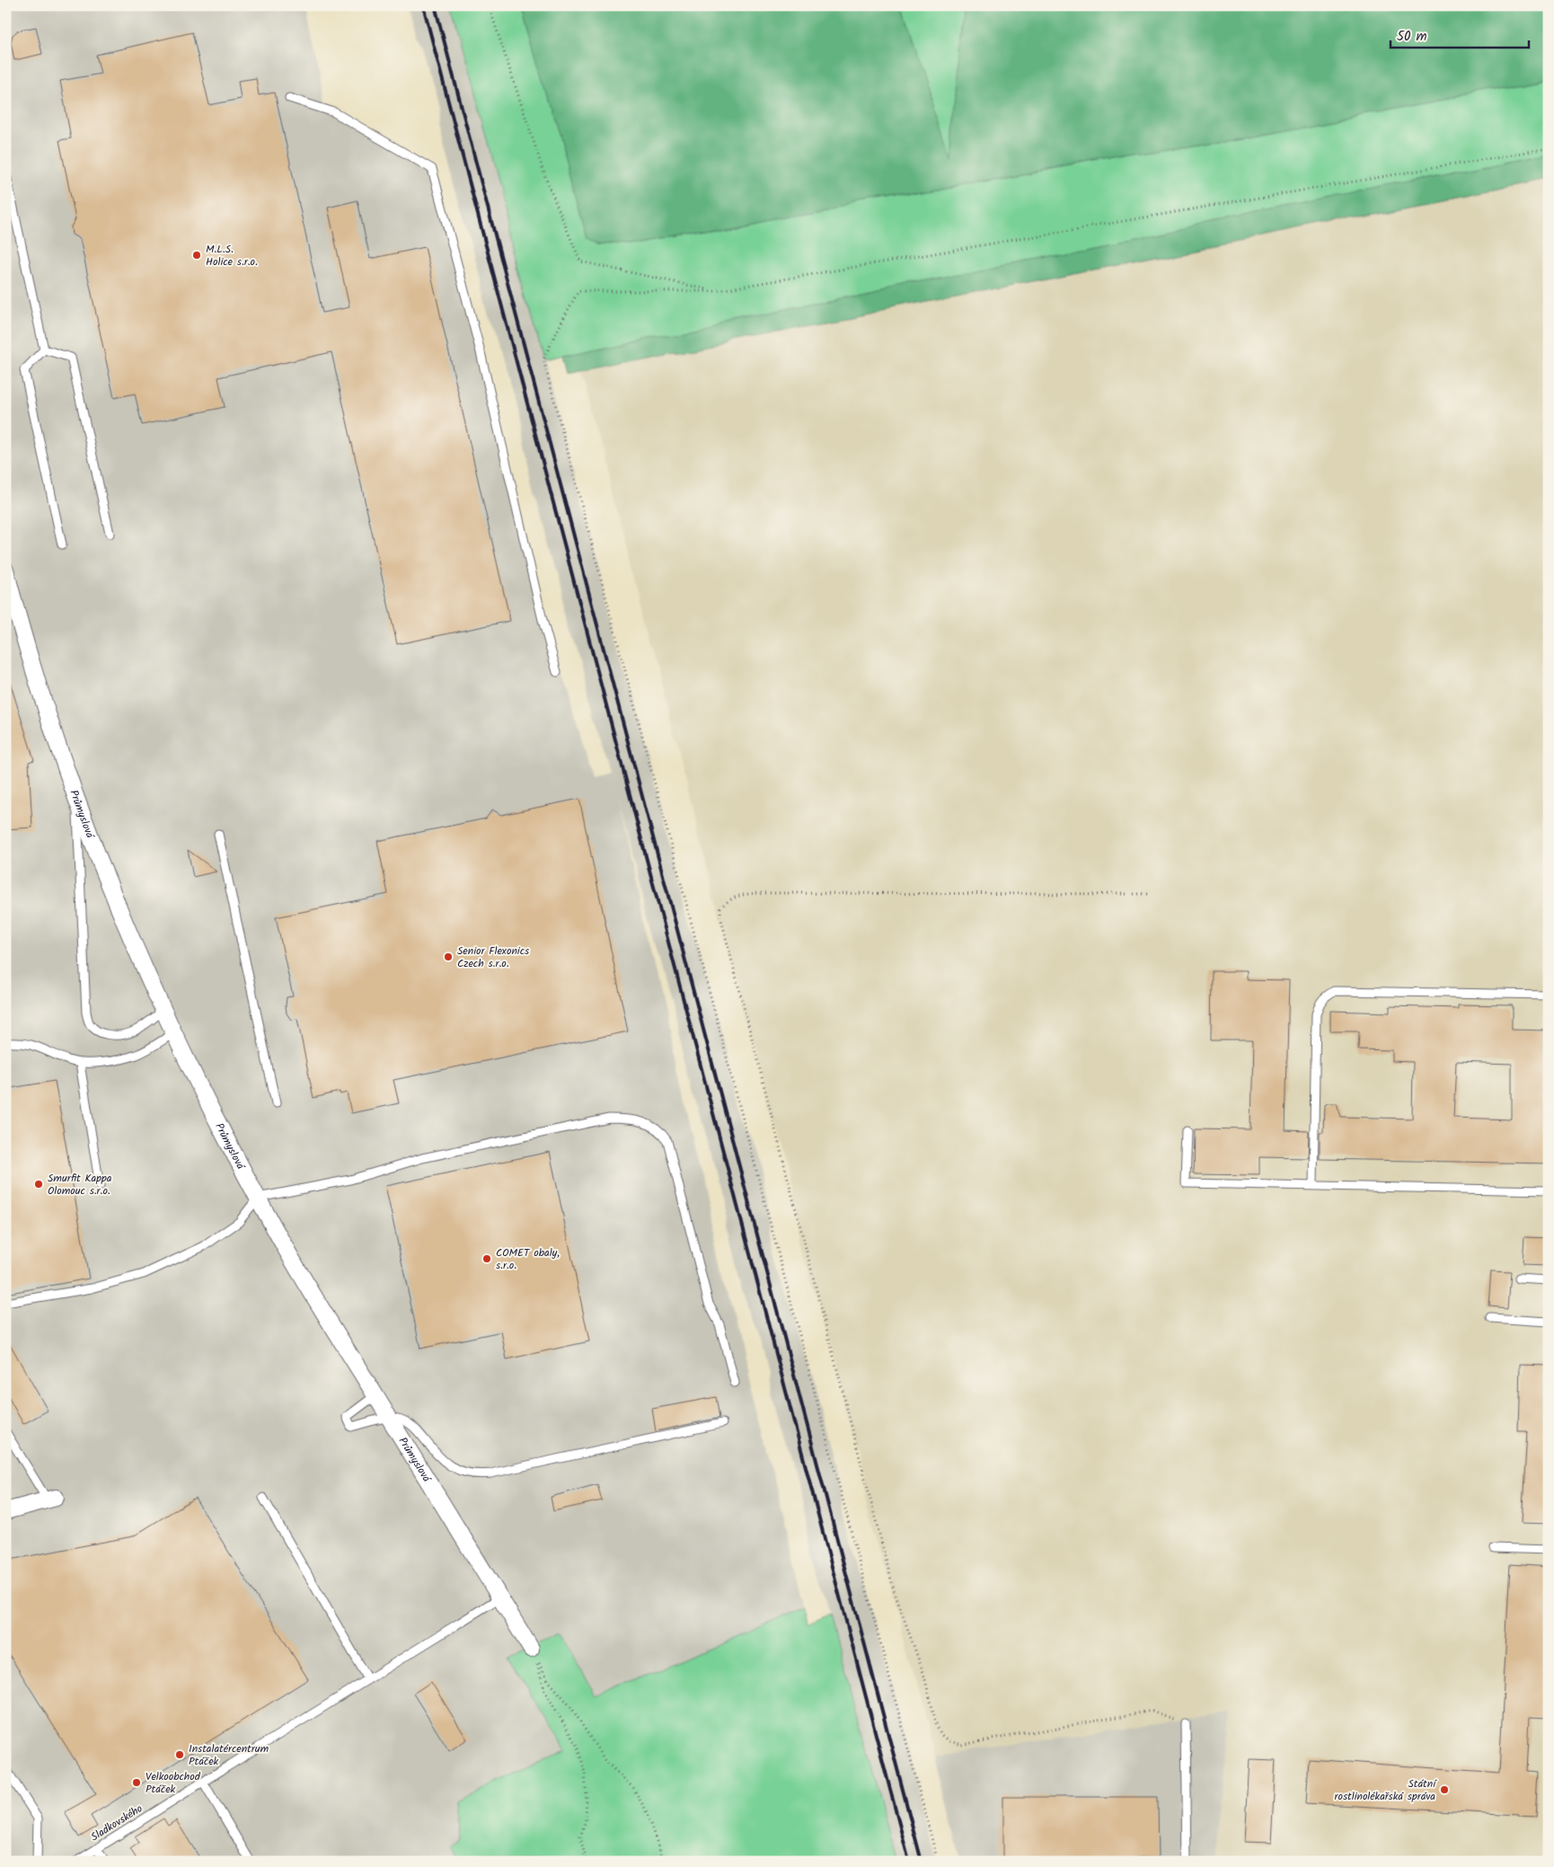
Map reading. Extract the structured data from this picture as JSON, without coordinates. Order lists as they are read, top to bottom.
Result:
{
  "streets": {
    "street": ["Průmyslová"],
    "lane": ["Sladkovského"]
  },
  "crossings": [
    ["Průmyslová", "Sladkovského"]
  ],
  "places": [
    "M.L.S. Holice s.r.o.",
    "Senior Flexonics Czech s.r.o.",
    "Smurfit Kappa Olomouc s.r.o.",
    "COMET obaly, s.r.o.",
    "Instalatércentrum Ptáček",
    "Velkoobchod Ptáček",
    "Státní rostlinolékařská správa"
  ],
  "scale_bar": "50 m"
}
